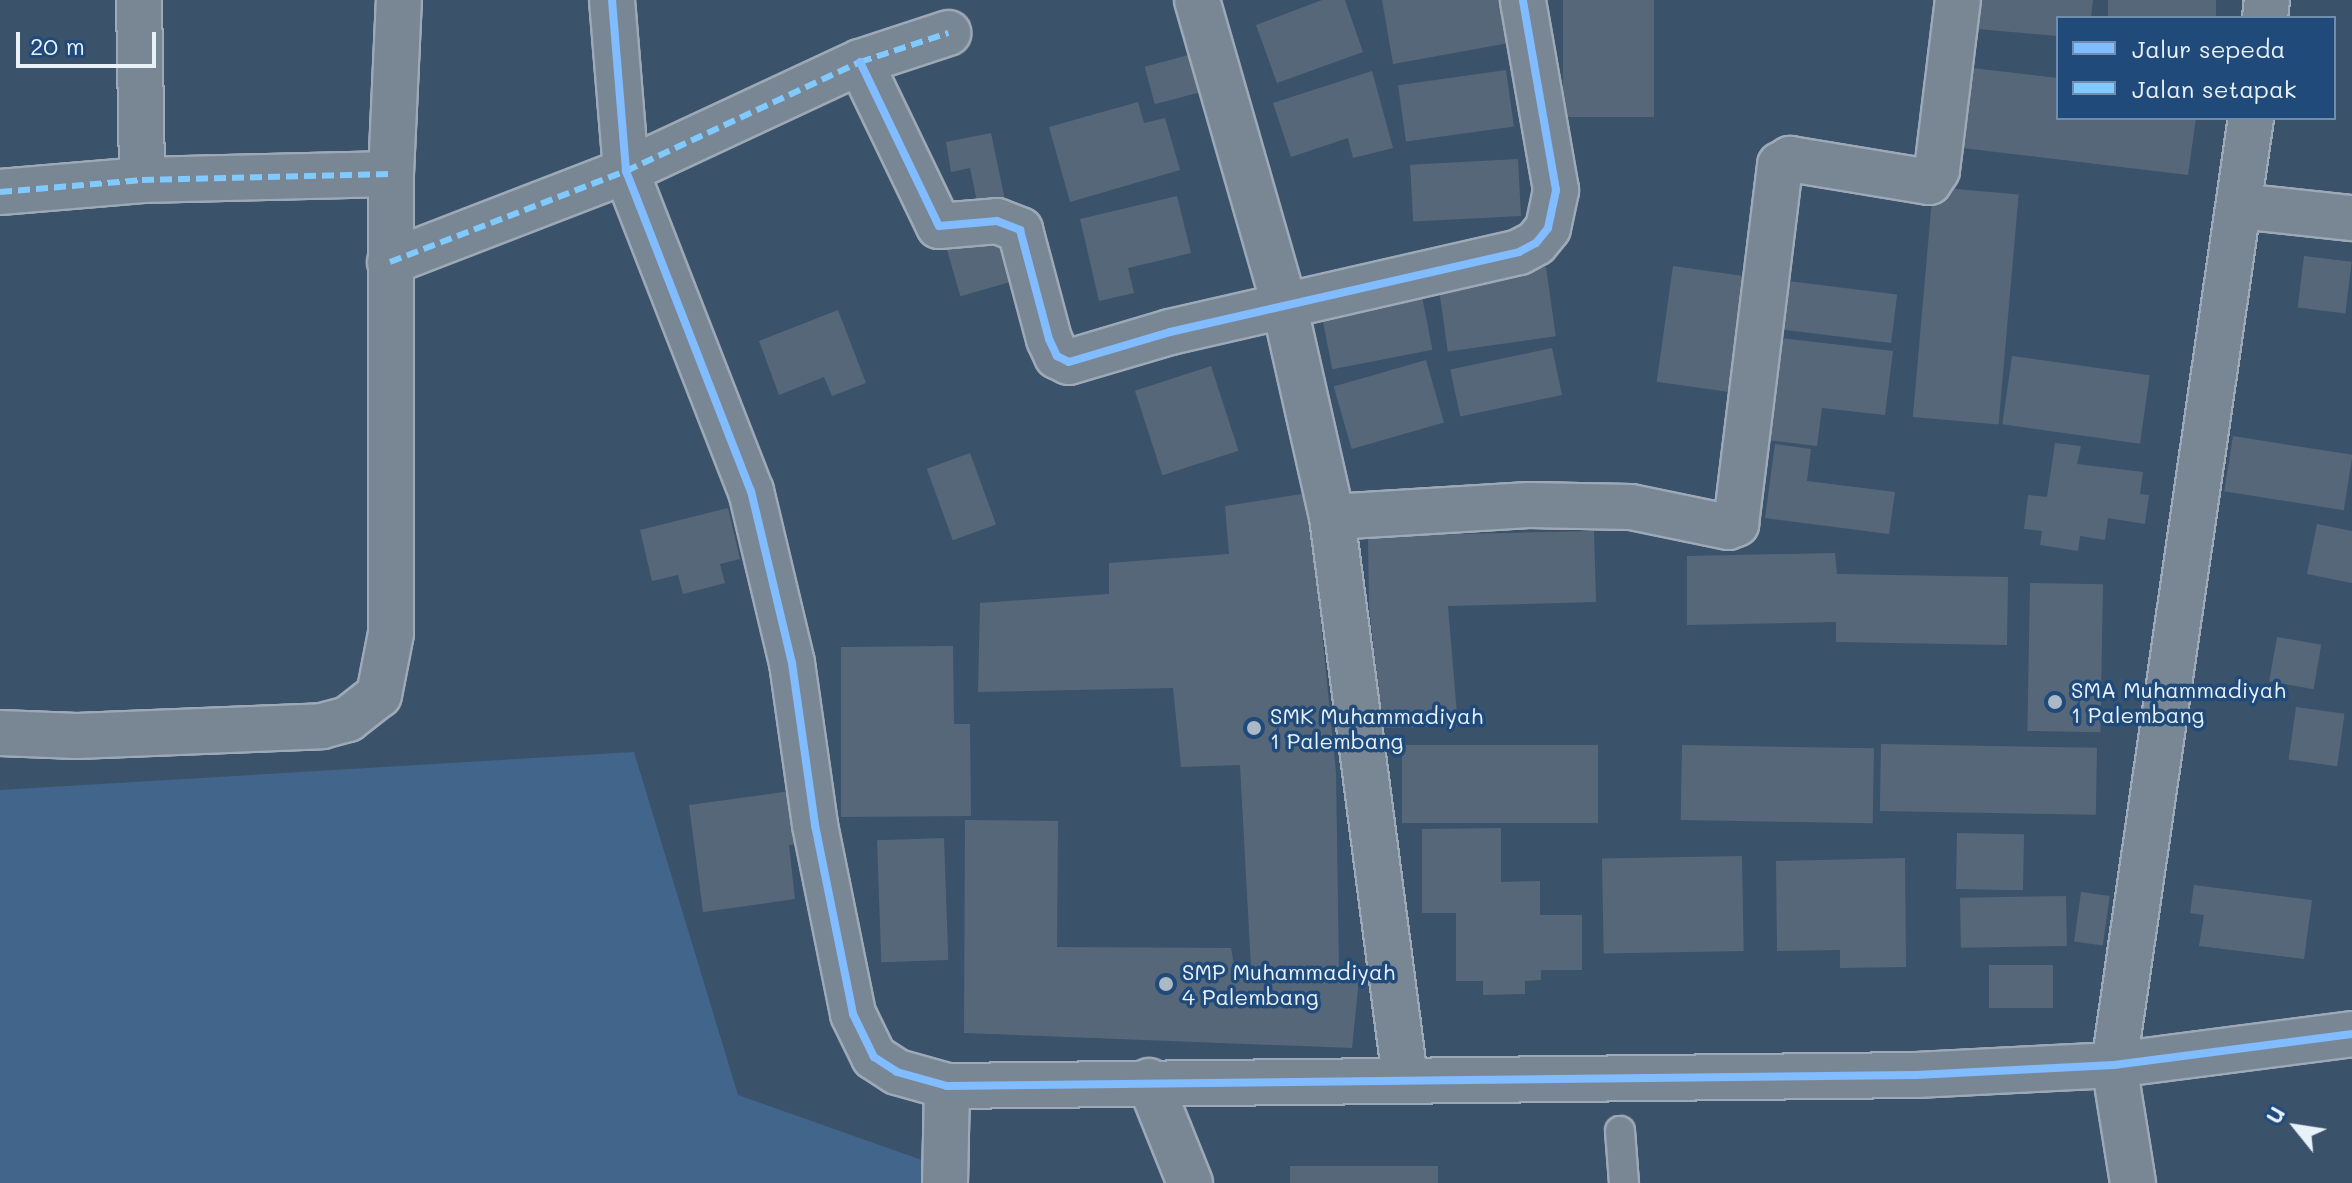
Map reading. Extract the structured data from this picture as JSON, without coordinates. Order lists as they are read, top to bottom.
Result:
{
  "places": ["SMA Muhammadiyah 1 Palembang", "SMK Muhammadiyah 1 Palembang", "SMP Muhammadiyah 4 Palembang"],
  "legend": ["Jalur sepeda", "Jalan setapak"],
  "scale_bar": "20 m",
  "north": "top left"
}
